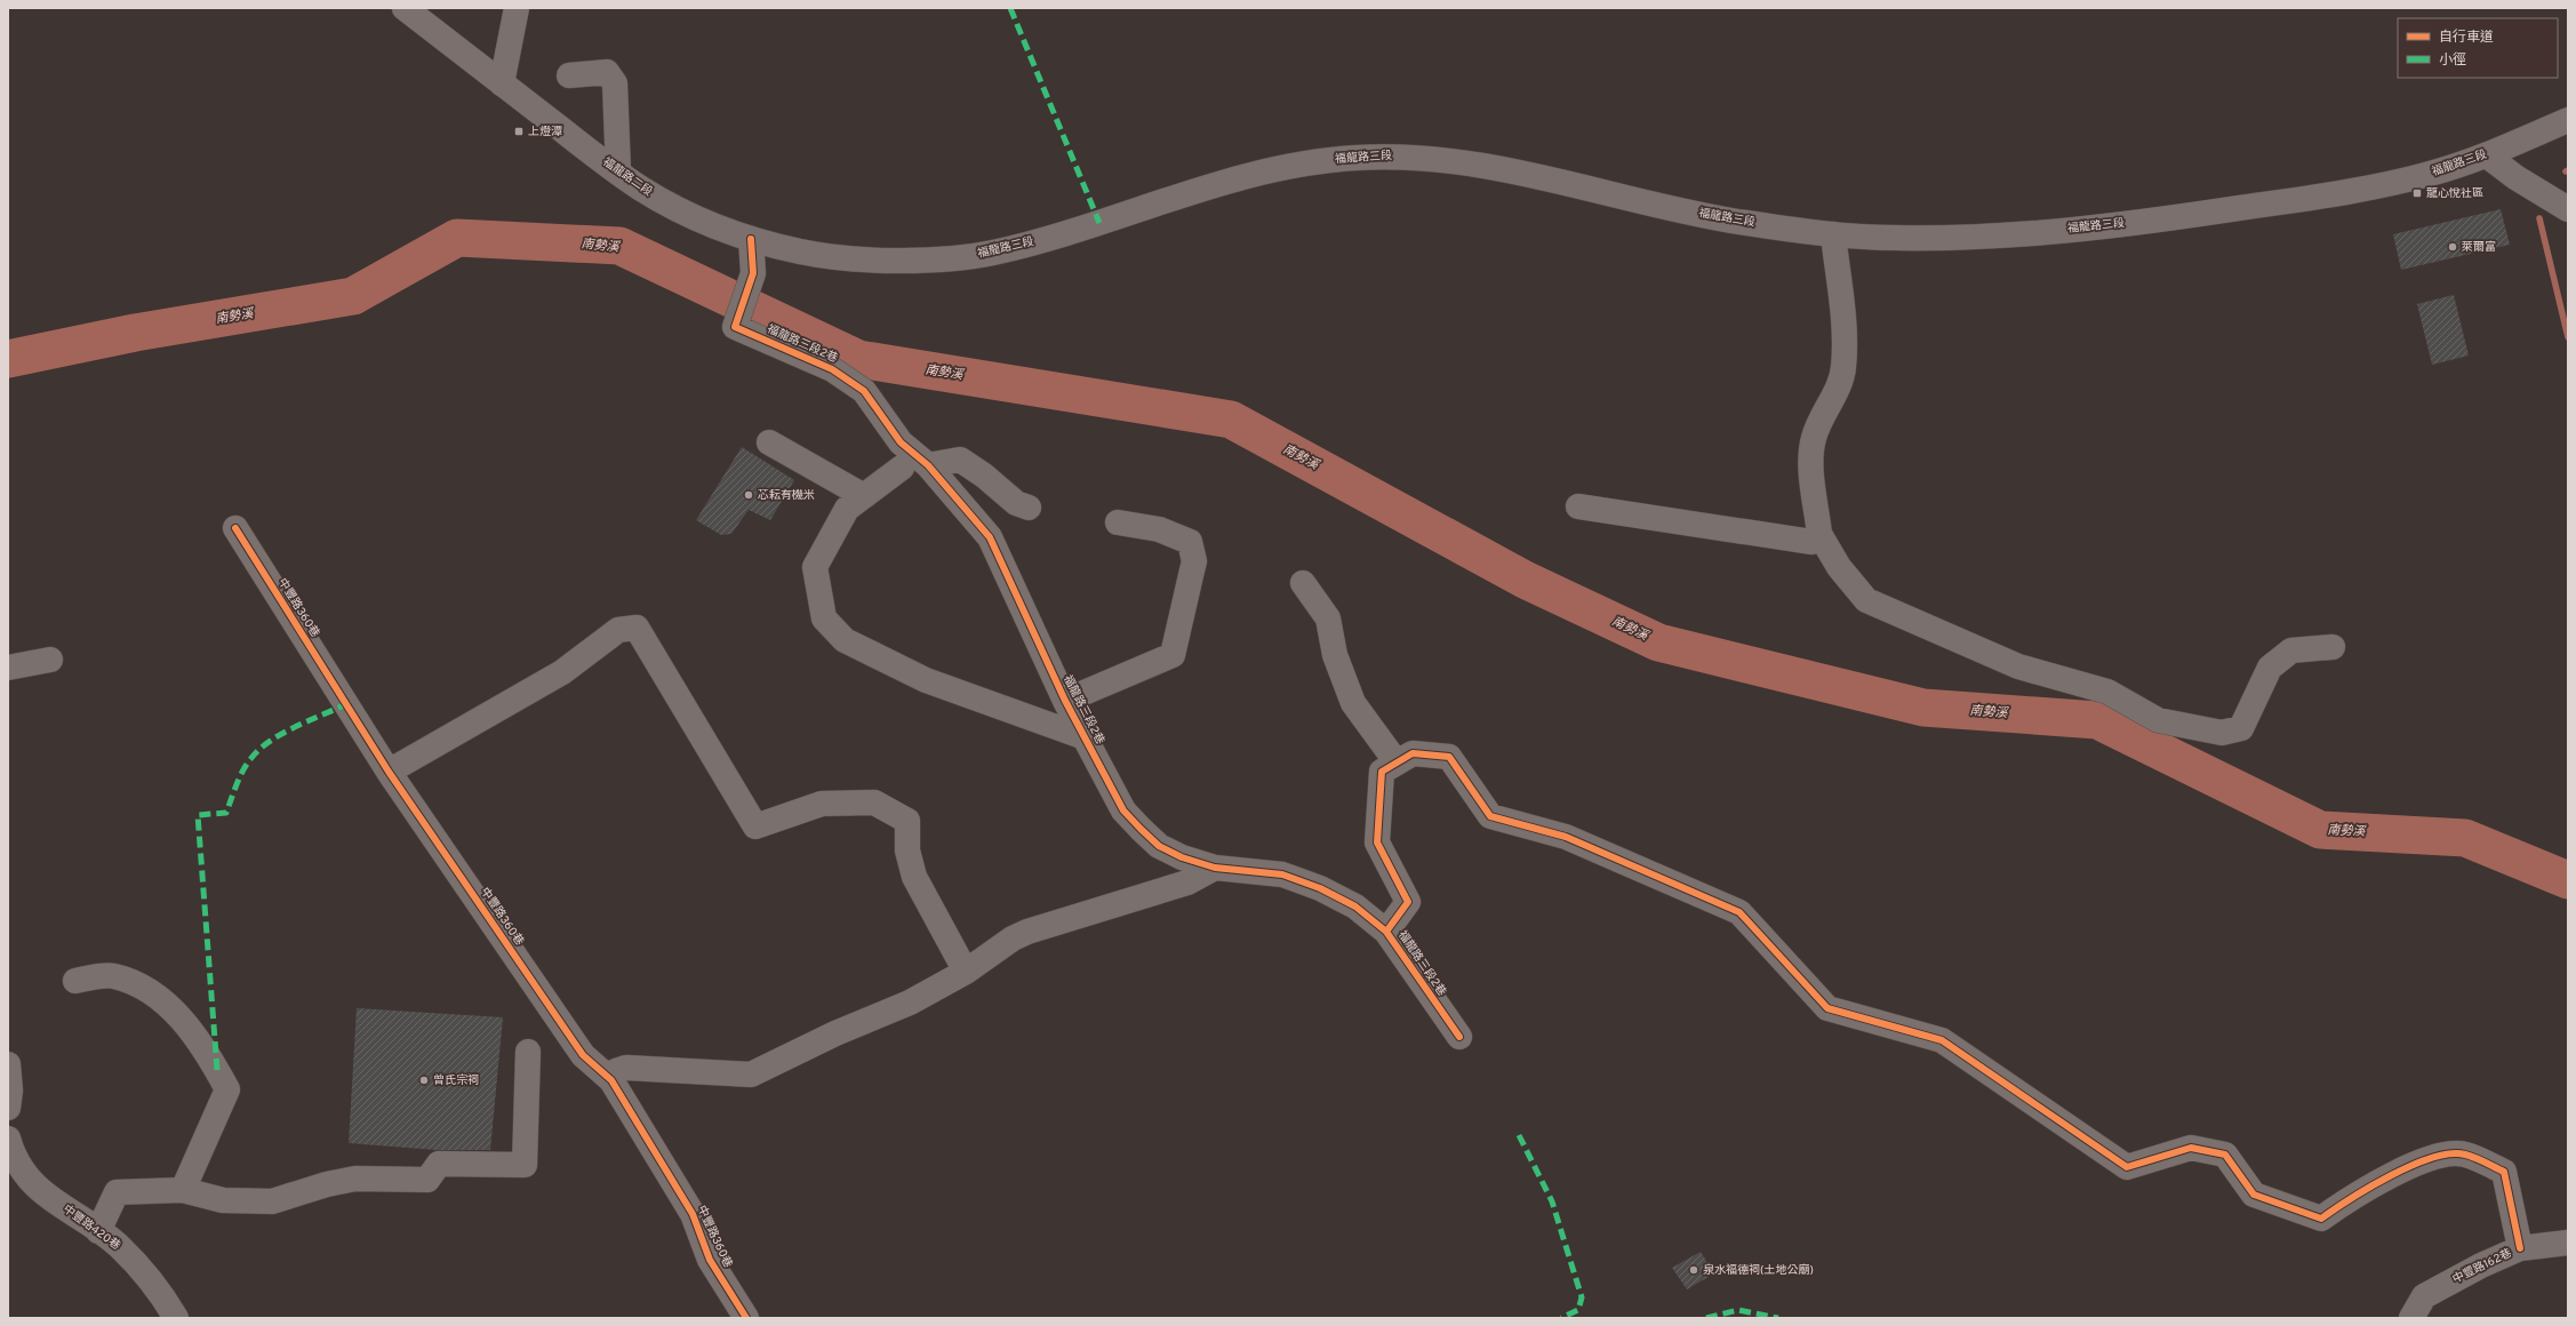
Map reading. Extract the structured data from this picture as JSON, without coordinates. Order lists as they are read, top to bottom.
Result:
{
  "streets": {
    "main road": ["福龍路三段", "福龍路二段"],
    "street": [
      "福龍路三段2巷",
      "中豐路360巷",
      "中豐路420巷",
      "中豐路162巷"
    ]
  },
  "crossings": [
    ["福龍路三段", "福龍路二段"],
    ["福龍路二段", "福龍路三段2巷"]
  ],
  "water": ["南勢溪"],
  "places": {
    "transit": ["上燈潭", "龍心悅社區"],
    "other": [
      "萊爾富",
      "芯耘有機米",
      "曾氏宗祠",
      "泉水福德祠(土地公廟)"
    ]
  },
  "legend": ["自行車道", "小徑"]
}
